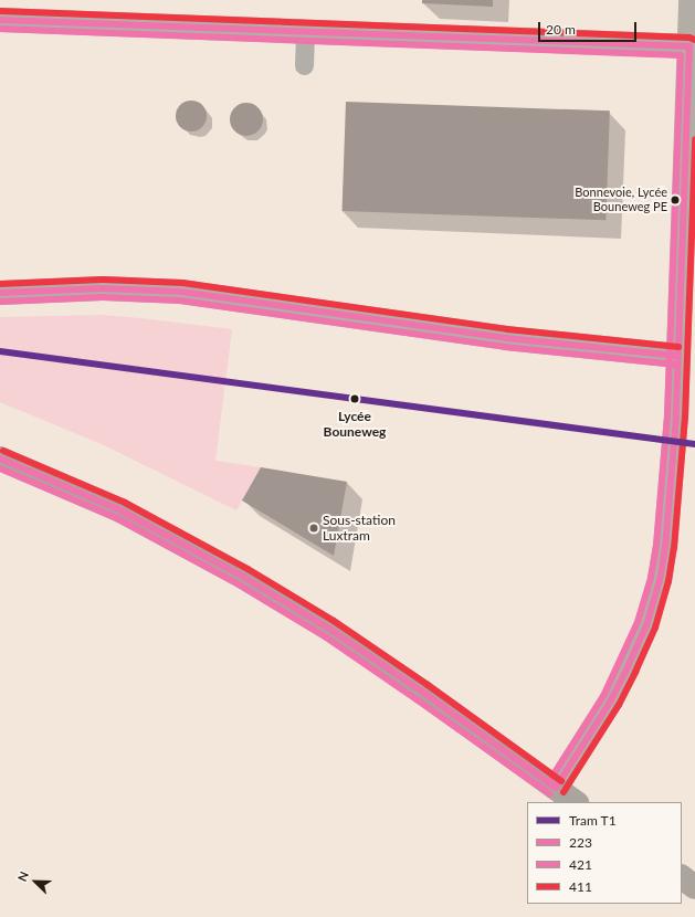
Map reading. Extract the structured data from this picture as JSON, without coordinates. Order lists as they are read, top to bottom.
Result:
{
  "places": ["Bonnevoie, Lycée Bouneweg PE", "Lycée Bouneweg", "Sous-station Luxtram"],
  "lines": [
    "transit line 411",
    "transit line 223",
    "transit line 421",
    "tram line T1"
  ],
  "legend": [
    "Tram T1",
    "223",
    "421",
    "411"
  ],
  "scale_bar": "20 m",
  "north": "top left"
}
